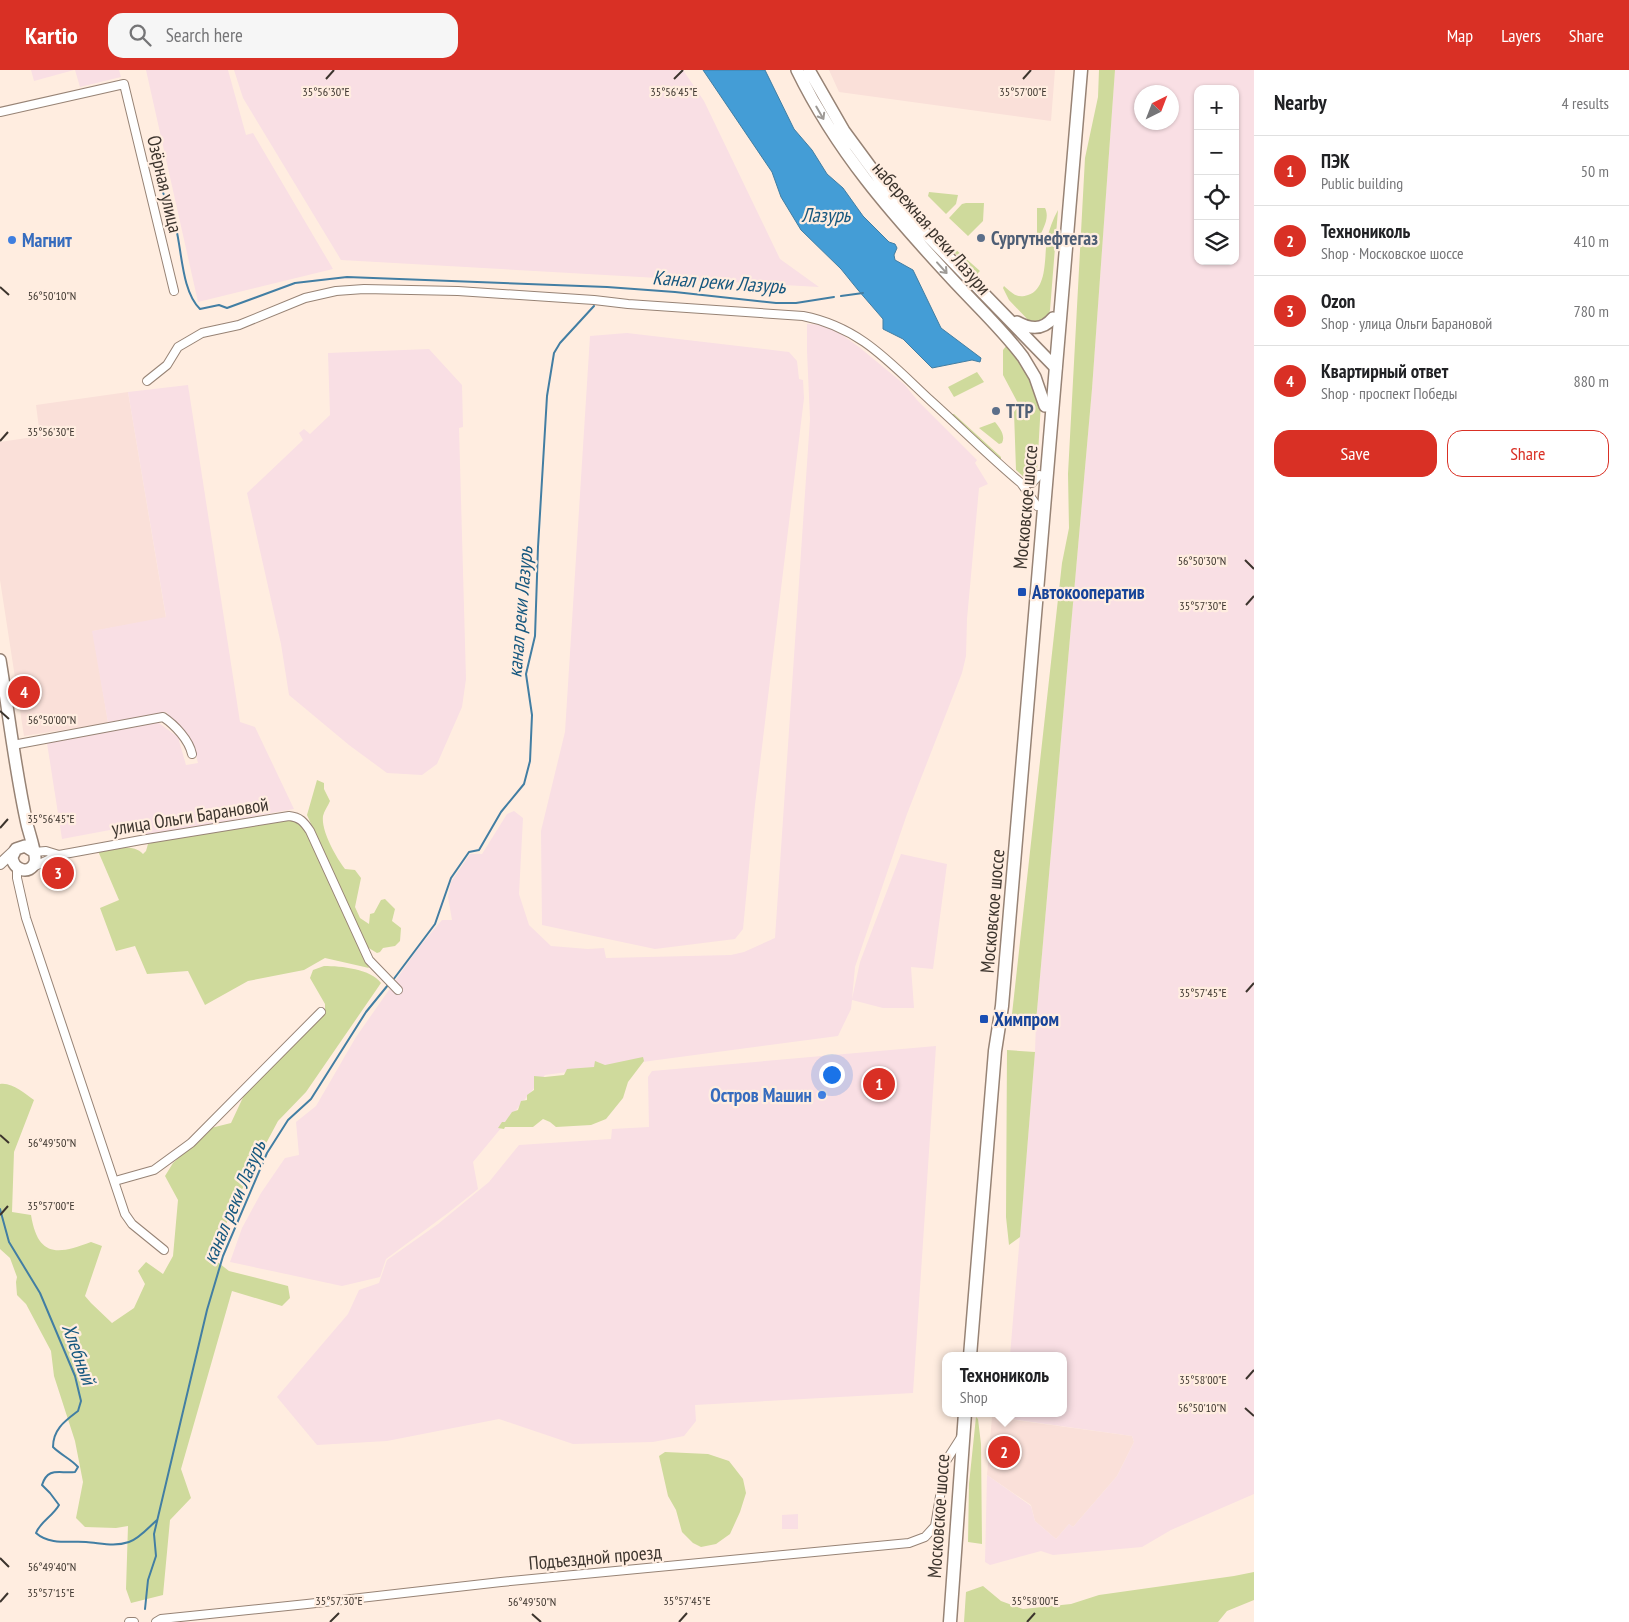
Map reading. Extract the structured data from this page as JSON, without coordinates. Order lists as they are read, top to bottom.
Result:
{
  "streets": {
    "main road": ["набережная реки Лазури", "Московское шоссе"],
    "street": ["Озёрная улица", "улица Ольги Барановой", "Подъездной проезд"]
  },
  "crossings": [
    ["набережная реки Лазури", "Московское шоссе"],
    ["Московское шоссе", "Подъездной проезд"]
  ],
  "water": [
    "Лазурь",
    "Канал реки Лазурь",
    "канал реки Лазурь",
    "Хлебный"
  ],
  "places": {
    "other": [
      "Сургутнефтегаз",
      "Магнит",
      "ТТР",
      "Остров Машин"
    ],
    "transit": ["Автокооператив", "Химпром"]
  },
  "north": "top right",
  "page": {
    "header": "Kartio",
    "search": "Search here",
    "nav": ["Map", "Layers", "Share"],
    "heading": ["Nearby", "4 results"],
    "map_buttons": ["+", "−"],
    "list": [
      {
        "mark": "1",
        "name": "ПЭК",
        "note": "Public building",
        "value": "50 m"
      },
      {
        "mark": "2",
        "name": "Технониколь",
        "note": "Shop · Московское шоссе",
        "value": "410 m"
      },
      {
        "mark": "3",
        "name": "Ozon",
        "note": "Shop · улица Ольги Барановой",
        "value": "780 m"
      },
      {
        "mark": "4",
        "name": "Квартирный ответ",
        "note": "Shop · проспект Победы",
        "value": "880 m"
      }
    ],
    "buttons": ["Save", "Share"],
    "pins": [
      "4",
      "3",
      "1",
      "2"
    ],
    "popup": ["Технониколь", "Shop"]
  },
  "coordinates": [
    "35°56'45\"E",
    "35°57'00\"E",
    "35°56'30\"E",
    "56°50'10\"N",
    "56°50'30\"N",
    "35°57'30\"E",
    "56°50'00\"N",
    "35°57'45\"E",
    "56°49'50\"N",
    "35°58'00\"E",
    "56°49'40\"N",
    "35°57'15\"E"
  ]
}
